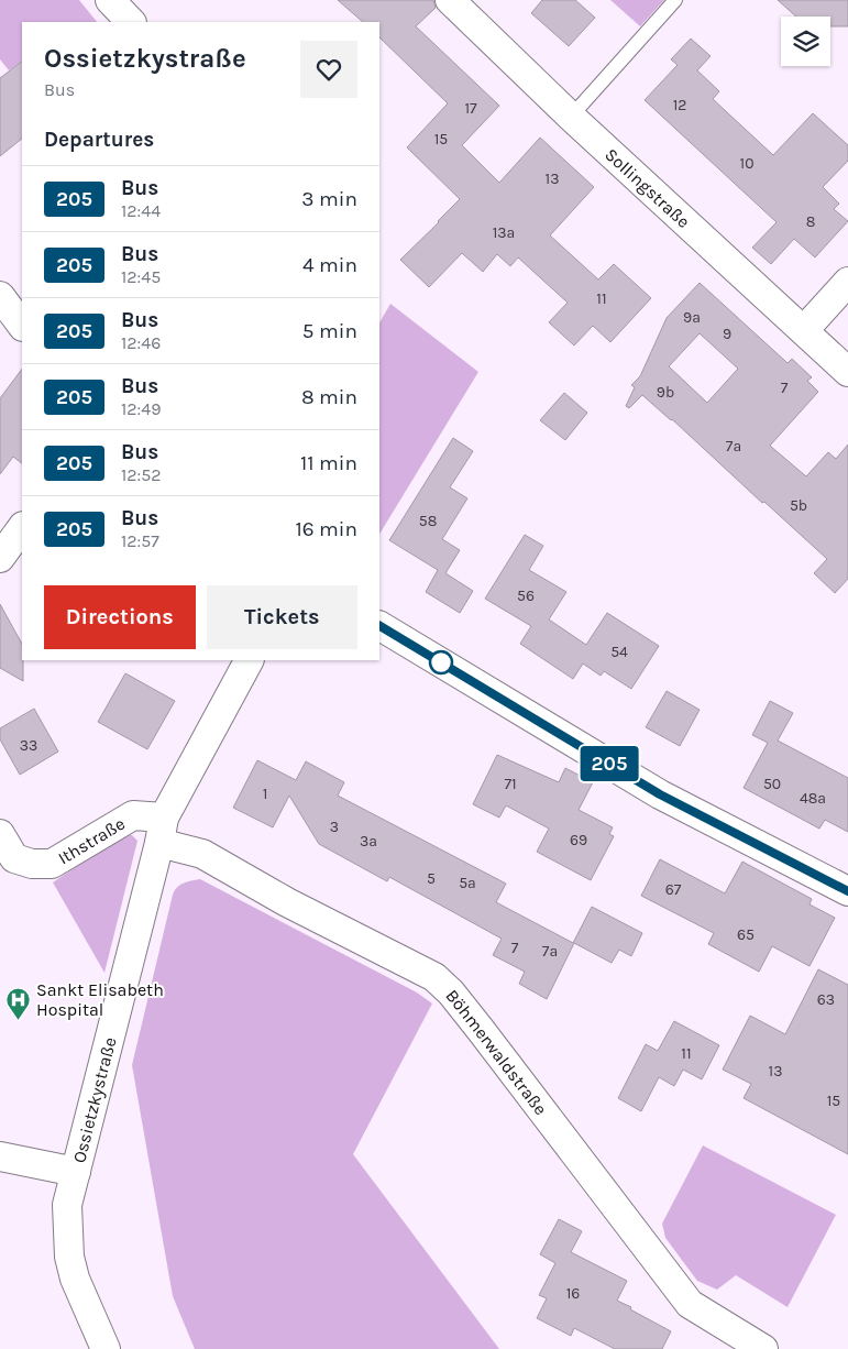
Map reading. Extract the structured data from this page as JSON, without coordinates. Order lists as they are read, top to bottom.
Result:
{
  "streets": {
    "street": [
      "Sollingstraße",
      "Ithstraße",
      "Böhmerwaldstraße",
      "Ossietzkystraße"
    ]
  },
  "crossings": [
    ["Ithstraße", "Böhmerwaldstraße"],
    ["Ithstraße", "Ossietzkystraße"],
    ["Böhmerwaldstraße", "Ossietzkystraße"]
  ],
  "places": {
    "hospital": ["Sankt Elisabeth Hospital"]
  },
  "lines": ["bus line 205"],
  "house_numbers": [
    "12",
    "17",
    "15",
    "10",
    "13",
    "8",
    "13a",
    "11",
    "9a",
    "9",
    "7",
    "9b",
    "7a",
    "5b",
    "58",
    "56",
    "54",
    "33",
    "71",
    "50",
    "1",
    "48a",
    "3",
    "69",
    "3a",
    "5",
    "5a",
    "67",
    "65",
    "7",
    "7a",
    "63",
    "11",
    "13",
    "15",
    "16"
  ],
  "page": {
    "on_map": "205",
    "heading": [
      ["Ossietzkystraße", "Bus"],
      "Departures"
    ],
    "list": [
      {
        "mark": "205",
        "name": "Bus",
        "note": "12:44",
        "value": "3 min"
      },
      {
        "mark": "205",
        "name": "Bus",
        "note": "12:45",
        "value": "4 min"
      },
      {
        "mark": "205",
        "name": "Bus",
        "note": "12:46",
        "value": "5 min"
      },
      {
        "mark": "205",
        "name": "Bus",
        "note": "12:49",
        "value": "8 min"
      },
      {
        "mark": "205",
        "name": "Bus",
        "note": "12:52",
        "value": "11 min"
      },
      {
        "mark": "205",
        "name": "Bus",
        "note": "12:57",
        "value": "16 min"
      }
    ],
    "buttons": ["Directions", "Tickets"]
  }
}
